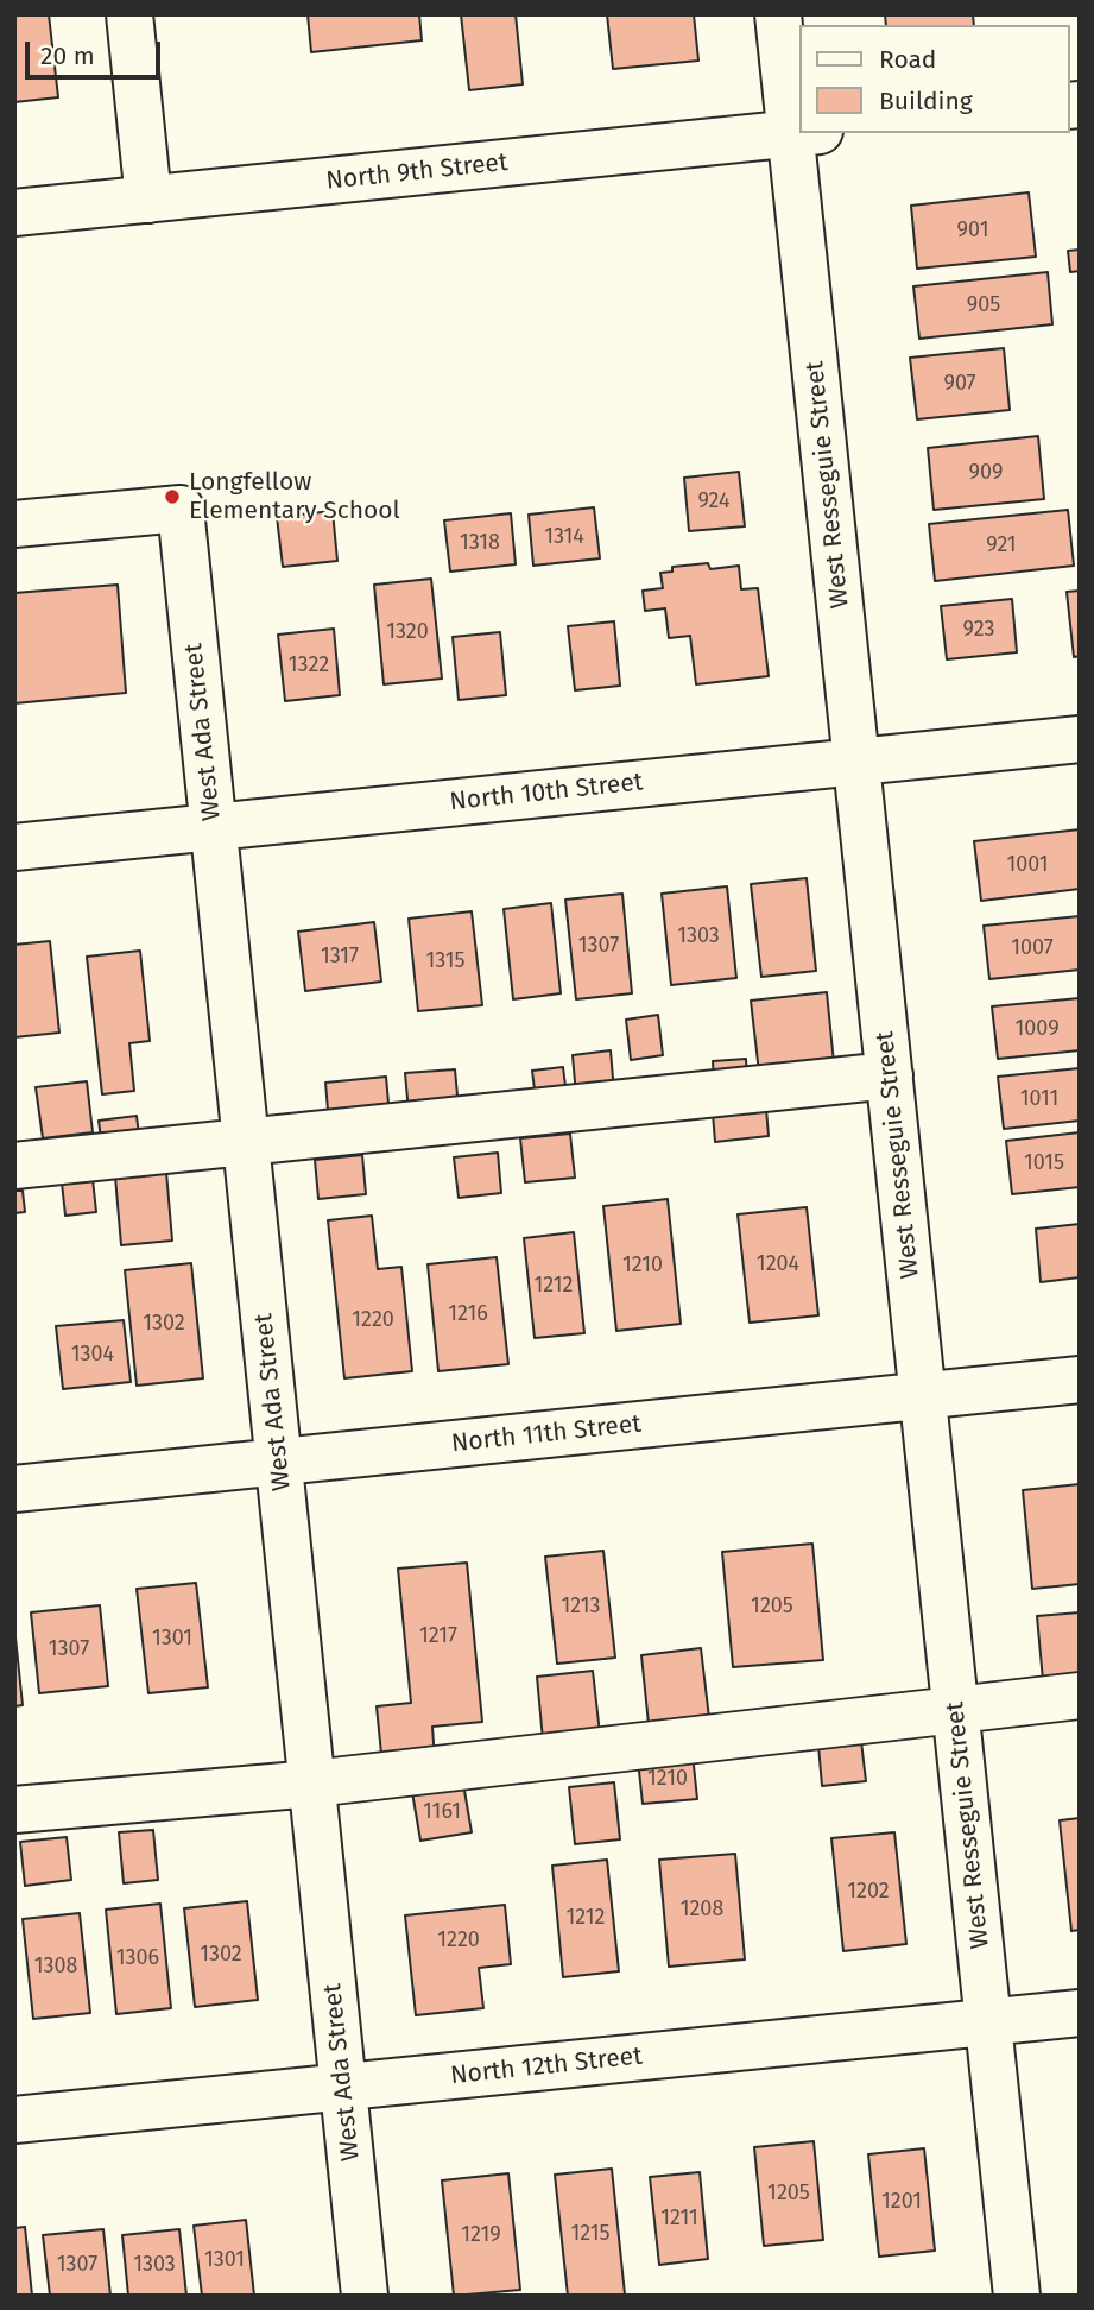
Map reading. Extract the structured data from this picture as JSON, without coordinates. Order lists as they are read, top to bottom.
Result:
{
  "streets": {
    "street": [
      "North 9th Street",
      "West Resseguie Street",
      "West Ada Street",
      "North 10th Street",
      "North 11th Street",
      "North 12th Street"
    ]
  },
  "crossings": [
    ["West Resseguie Street", "North 10th Street"],
    ["West Resseguie Street", "North 11th Street"],
    ["West Resseguie Street", "North 12th Street"],
    ["West Ada Street", "North 10th Street"],
    ["West Ada Street", "North 11th Street"],
    ["West Ada Street", "North 12th Street"]
  ],
  "places": ["Longfellow Elementary School"],
  "house_numbers": [
    "901",
    "905",
    "907",
    "909",
    "924",
    "1314",
    "1318",
    "921",
    "923",
    "1320",
    "1322",
    "1001",
    "1303",
    "1307",
    "1007",
    "1317",
    "1315",
    "1009",
    "1011",
    "1015",
    "1204",
    "1210",
    "1212",
    "1216",
    "1220",
    "1302",
    "1304",
    "1213",
    "1205",
    "1217",
    "1301",
    "1307",
    "1210",
    "1161",
    "1202",
    "1208",
    "1212",
    "1220",
    "1302",
    "1306",
    "1308",
    "1205",
    "1201",
    "1211",
    "1215",
    "1219",
    "1301",
    "1307",
    "1303"
  ],
  "legend": ["Road", "Building"],
  "scale_bar": "20 m"
}
